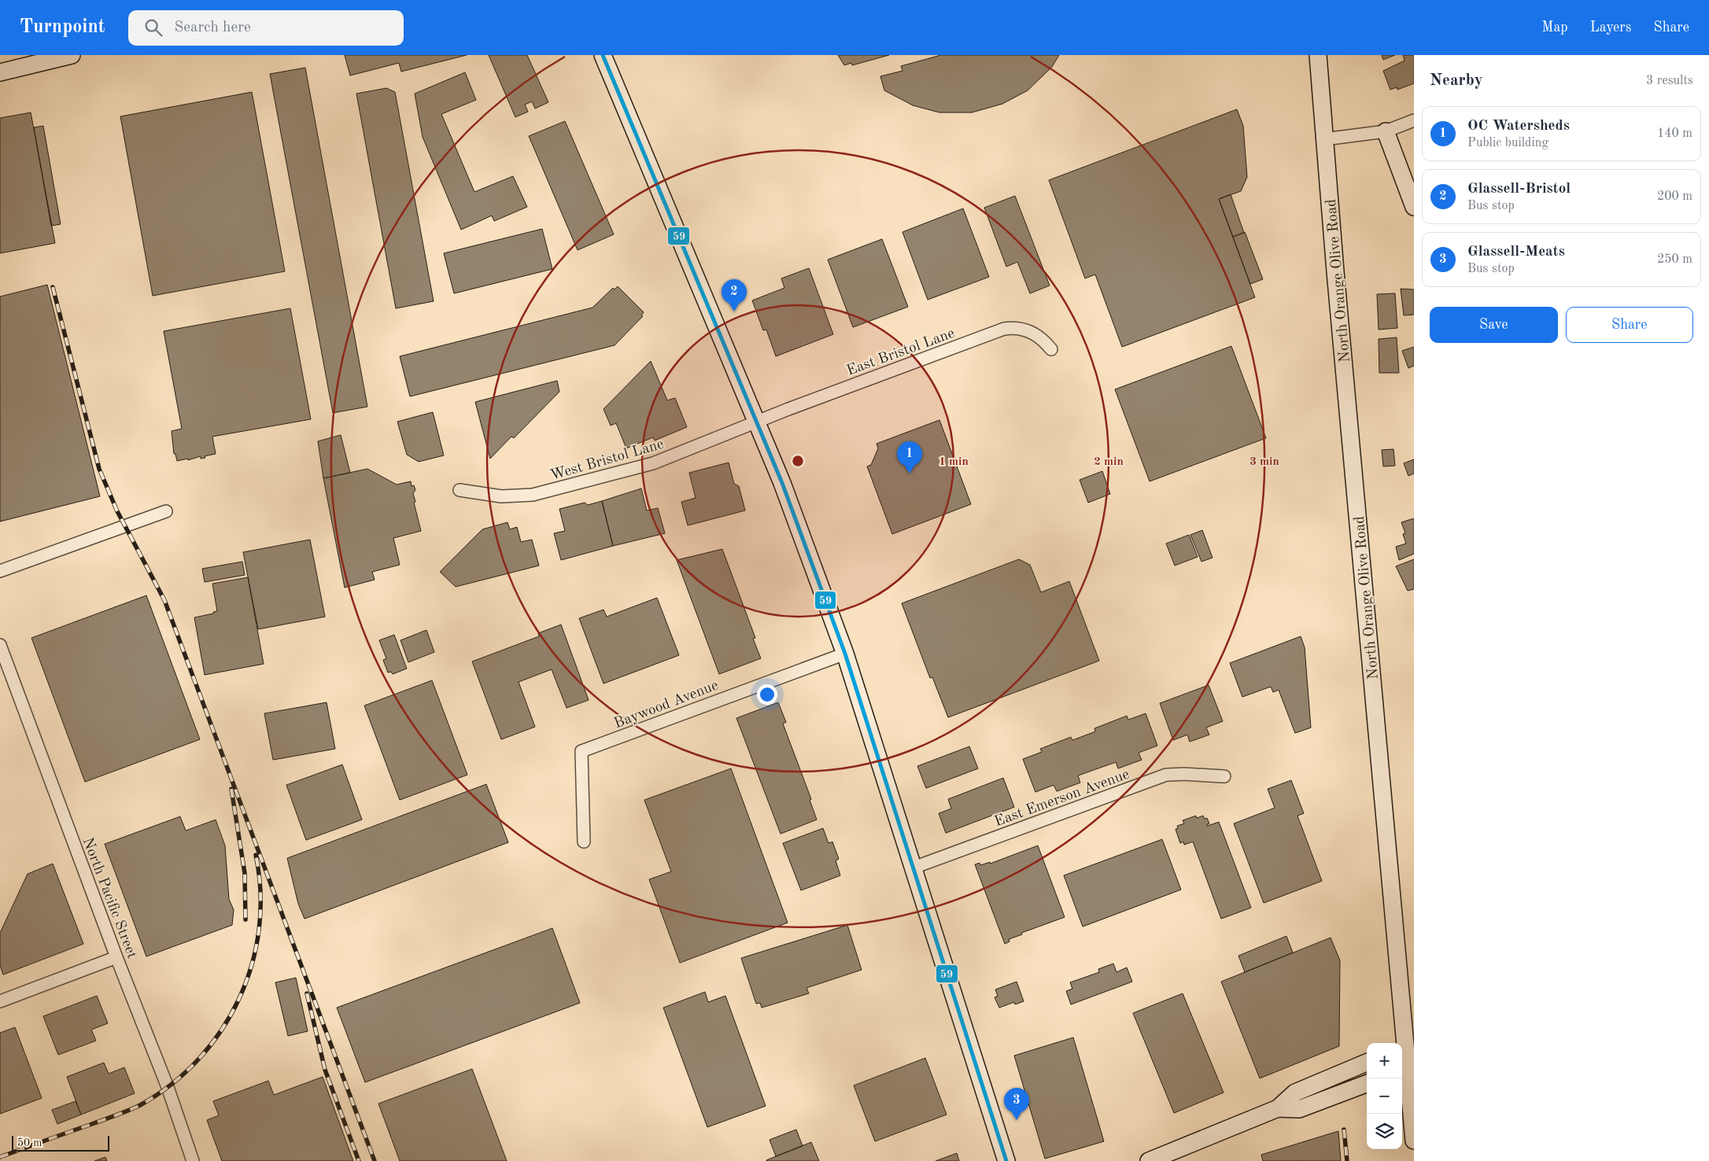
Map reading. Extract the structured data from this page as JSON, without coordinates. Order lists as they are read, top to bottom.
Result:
{
  "streets": {
    "street": [
      "North Orange Olive Road",
      "East Bristol Lane",
      "West Bristol Lane",
      "Baywood Avenue",
      "East Emerson Avenue",
      "North Pacific Street"
    ]
  },
  "crossings": [
    ["East Bristol Lane", "West Bristol Lane"]
  ],
  "lines": ["transit line 59"],
  "scale_bar": "50 m",
  "page": {
    "header": "Turnpoint",
    "search": "Search here",
    "nav": ["Map", "Layers", "Share"],
    "heading": ["Nearby", "3 results"],
    "list": [
      {
        "mark": "1",
        "name": "OC Watersheds",
        "note": "Public building",
        "value": "140 m"
      },
      {
        "mark": "2",
        "name": "Glassell-Bristol",
        "note": "Bus stop",
        "value": "200 m"
      },
      {
        "mark": "3",
        "name": "Glassell-Meats",
        "note": "Bus stop",
        "value": "250 m"
      }
    ],
    "pins": ["2", "1", "3"],
    "buttons": ["Save", "Share"],
    "map_buttons": ["+", "−"],
    "scale": "50 m"
  },
  "rings": ["1 min", "2 min", "3 min"]
}
